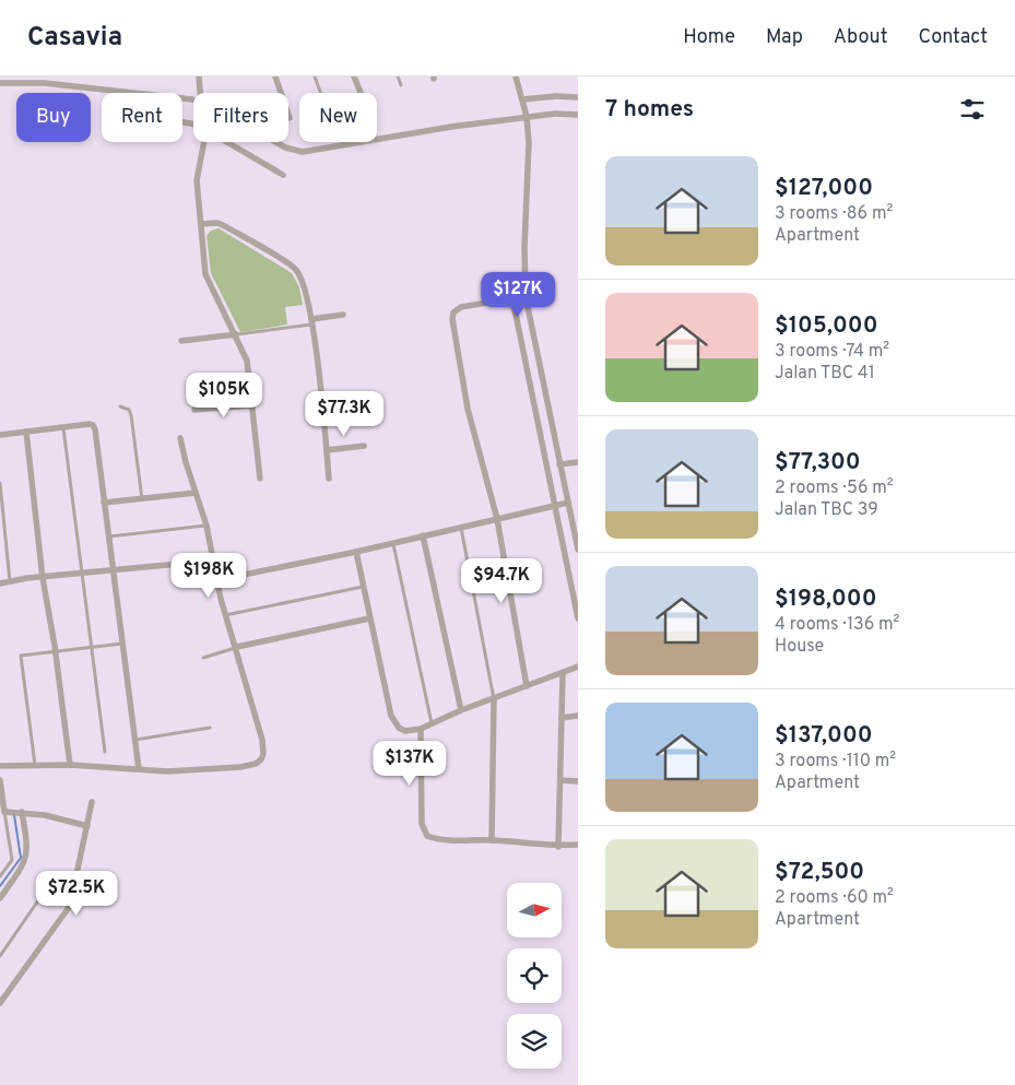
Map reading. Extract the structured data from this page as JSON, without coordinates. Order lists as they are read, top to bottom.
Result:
{
  "north": "right",
  "page": {
    "header": "Casavia",
    "nav": [
      "Home",
      "Map",
      "About",
      "Contact"
    ],
    "heading": "7 homes",
    "chip": [
      "Buy",
      "Rent",
      "Filters",
      "New"
    ],
    "list": [
      {
        "name": "$127,000",
        "note": "3 rooms · 86 m² · Apartment"
      },
      {
        "name": "$105,000",
        "note": "3 rooms · 74 m² · Jalan TBC 41"
      },
      {
        "name": "$77,300",
        "note": "2 rooms · 56 m² · Jalan TBC 39"
      },
      {
        "name": "$198,000",
        "note": "4 rooms · 136 m² · House"
      },
      {
        "name": "$137,000",
        "note": "3 rooms · 110 m² · Apartment"
      },
      {
        "name": "$72,500",
        "note": "2 rooms · 60 m² · Apartment"
      }
    ],
    "price": [
      "$127K",
      "$105K",
      "$77.3K",
      "$198K",
      "$94.7K",
      "$137K",
      "$72.5K"
    ]
  }
}
